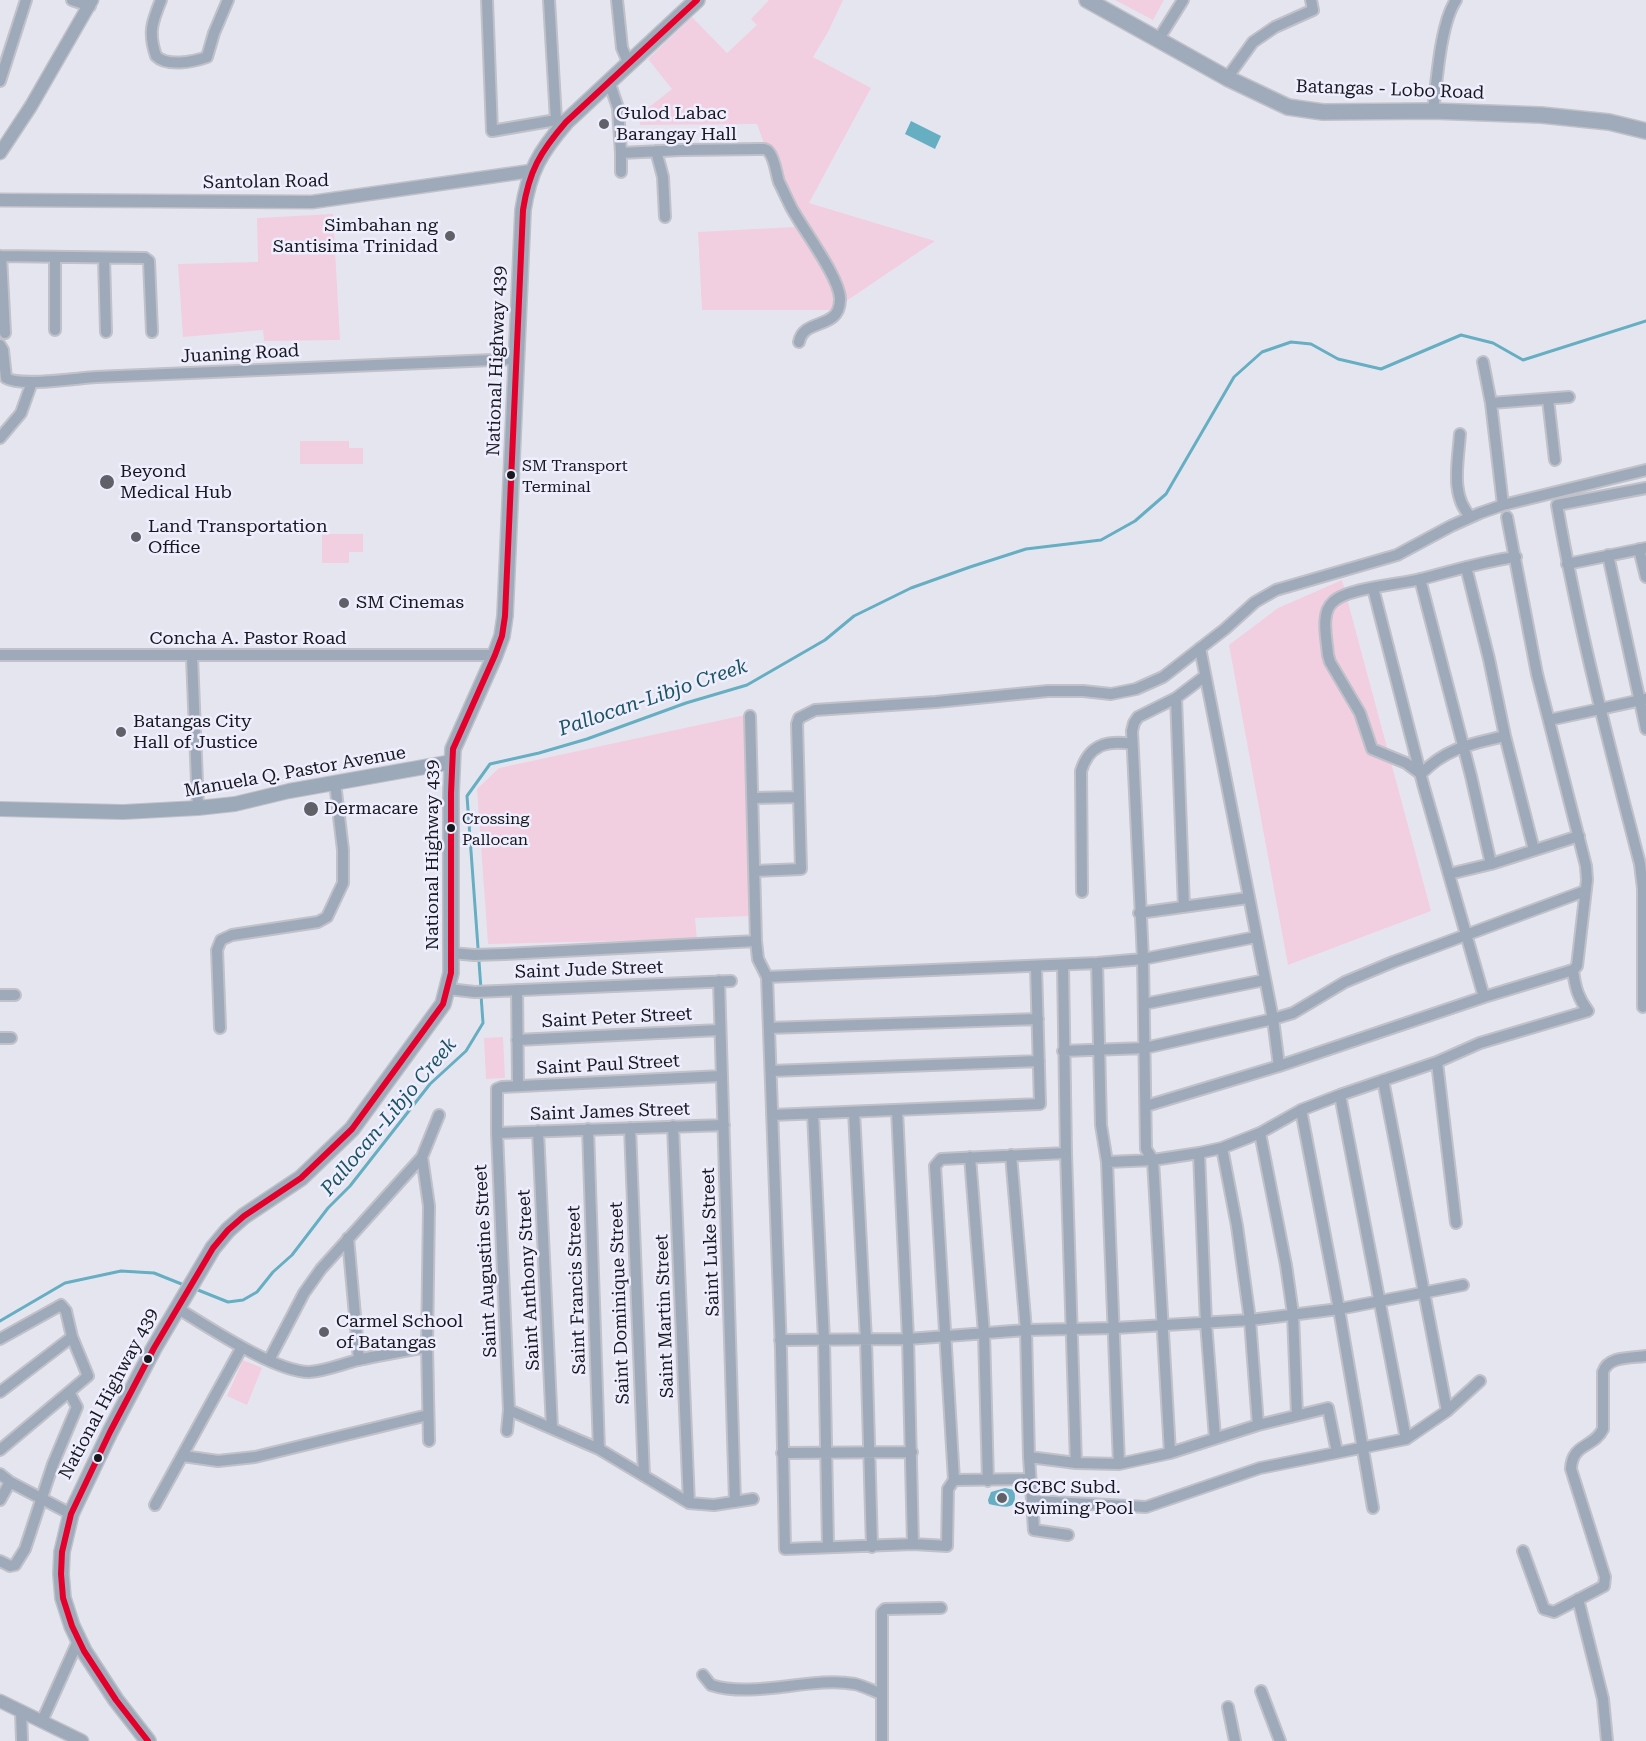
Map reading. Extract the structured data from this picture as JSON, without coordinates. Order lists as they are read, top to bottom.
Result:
{
  "streets": {
    "main road": ["Batangas - Lobo Road", "National Highway 439", "Manuela Q. Pastor Avenue"],
    "street": [
      "Santolan Road",
      "Juaning Road",
      "Concha A. Pastor Road",
      "Saint Jude Street",
      "Saint Peter Street",
      "Saint Paul Street",
      "Saint James Street",
      "Saint Luke Street",
      "Saint Augustine Street",
      "Saint Anthony Street",
      "Saint Francis Street",
      "Saint Dominique Street",
      "Saint Martin Street"
    ]
  },
  "crossings": [
    ["Santolan Road", "National Highway 439"],
    ["Juaning Road", "National Highway 439"],
    ["National Highway 439", "Concha A. Pastor Road"],
    ["National Highway 439", "Manuela Q. Pastor Avenue"],
    ["National Highway 439", "Saint Jude Street"],
    ["Saint Jude Street", "Saint Luke Street"],
    ["Saint Peter Street", "Saint Luke Street"],
    ["Saint Paul Street", "Saint Luke Street"],
    ["Saint Paul Street", "Saint Augustine Street"],
    ["Saint James Street", "Saint Luke Street"],
    ["Saint James Street", "Saint Augustine Street"],
    ["Saint James Street", "Saint Anthony Street"],
    ["Saint James Street", "Saint Francis Street"],
    ["Saint James Street", "Saint Dominique Street"],
    ["Saint James Street", "Saint Martin Street"]
  ],
  "water": ["Pallocan-Libjo Creek"],
  "places": [
    "Gulod Labac Barangay Hall",
    "Simbahan ng Santisima Trinidad",
    "SM Transport Terminal",
    "Beyond Medical Hub",
    "Land Transportation Office",
    "SM Cinemas",
    "Batangas City Hall of Justice",
    "Dermacare",
    "Crossing Pallocan",
    "Carmel School of Batangas",
    "GCBC Subd. Swiming Pool"
  ]
}
